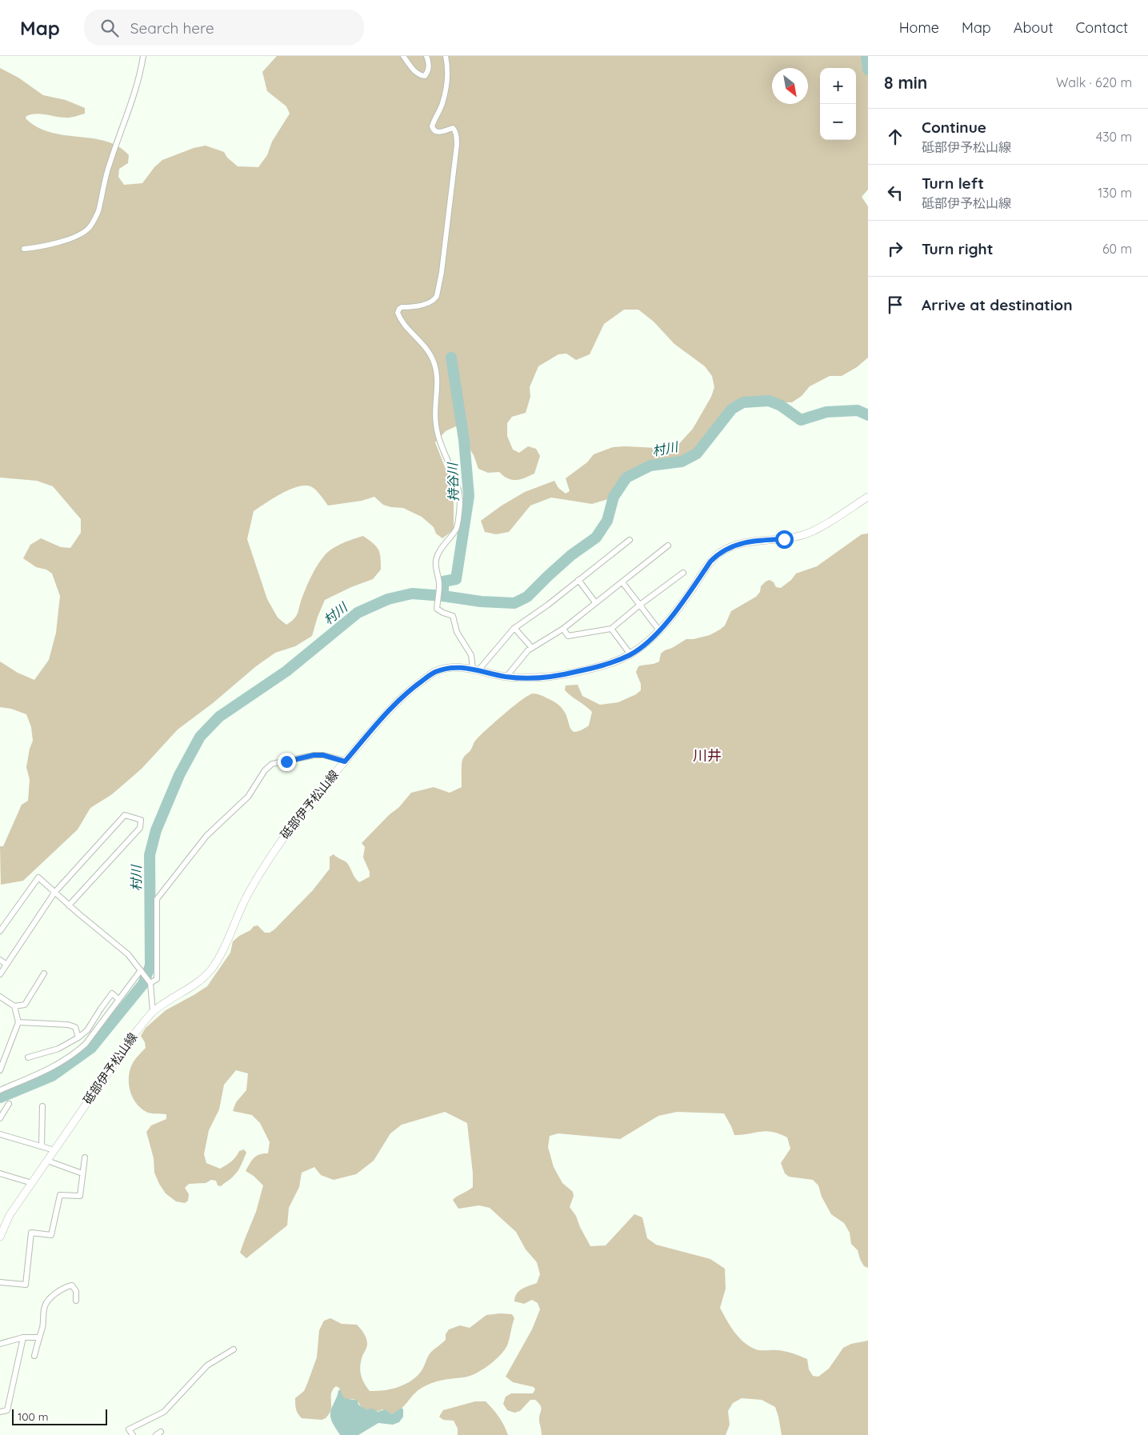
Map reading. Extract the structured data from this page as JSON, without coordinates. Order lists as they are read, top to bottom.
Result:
{
  "streets": {
    "main road": ["砥部伊予松山線"]
  },
  "districts": ["川井"],
  "water": ["村川", "持谷川"],
  "scale_bar": "100 m",
  "north": "bottom right",
  "page": {
    "header": "Map",
    "search": "Search here",
    "nav": [
      "Home",
      "Map",
      "About",
      "Contact"
    ],
    "heading": ["8 min", "Walk · 620 m"],
    "map_buttons": ["+", "−"],
    "list": [
      ["Continue", "砥部伊予松山線", "430 m"],
      ["Turn left", "砥部伊予松山線", "130 m"],
      ["Turn right", "60 m"],
      "Arrive at destination"
    ],
    "scale": "100 m"
  }
}
